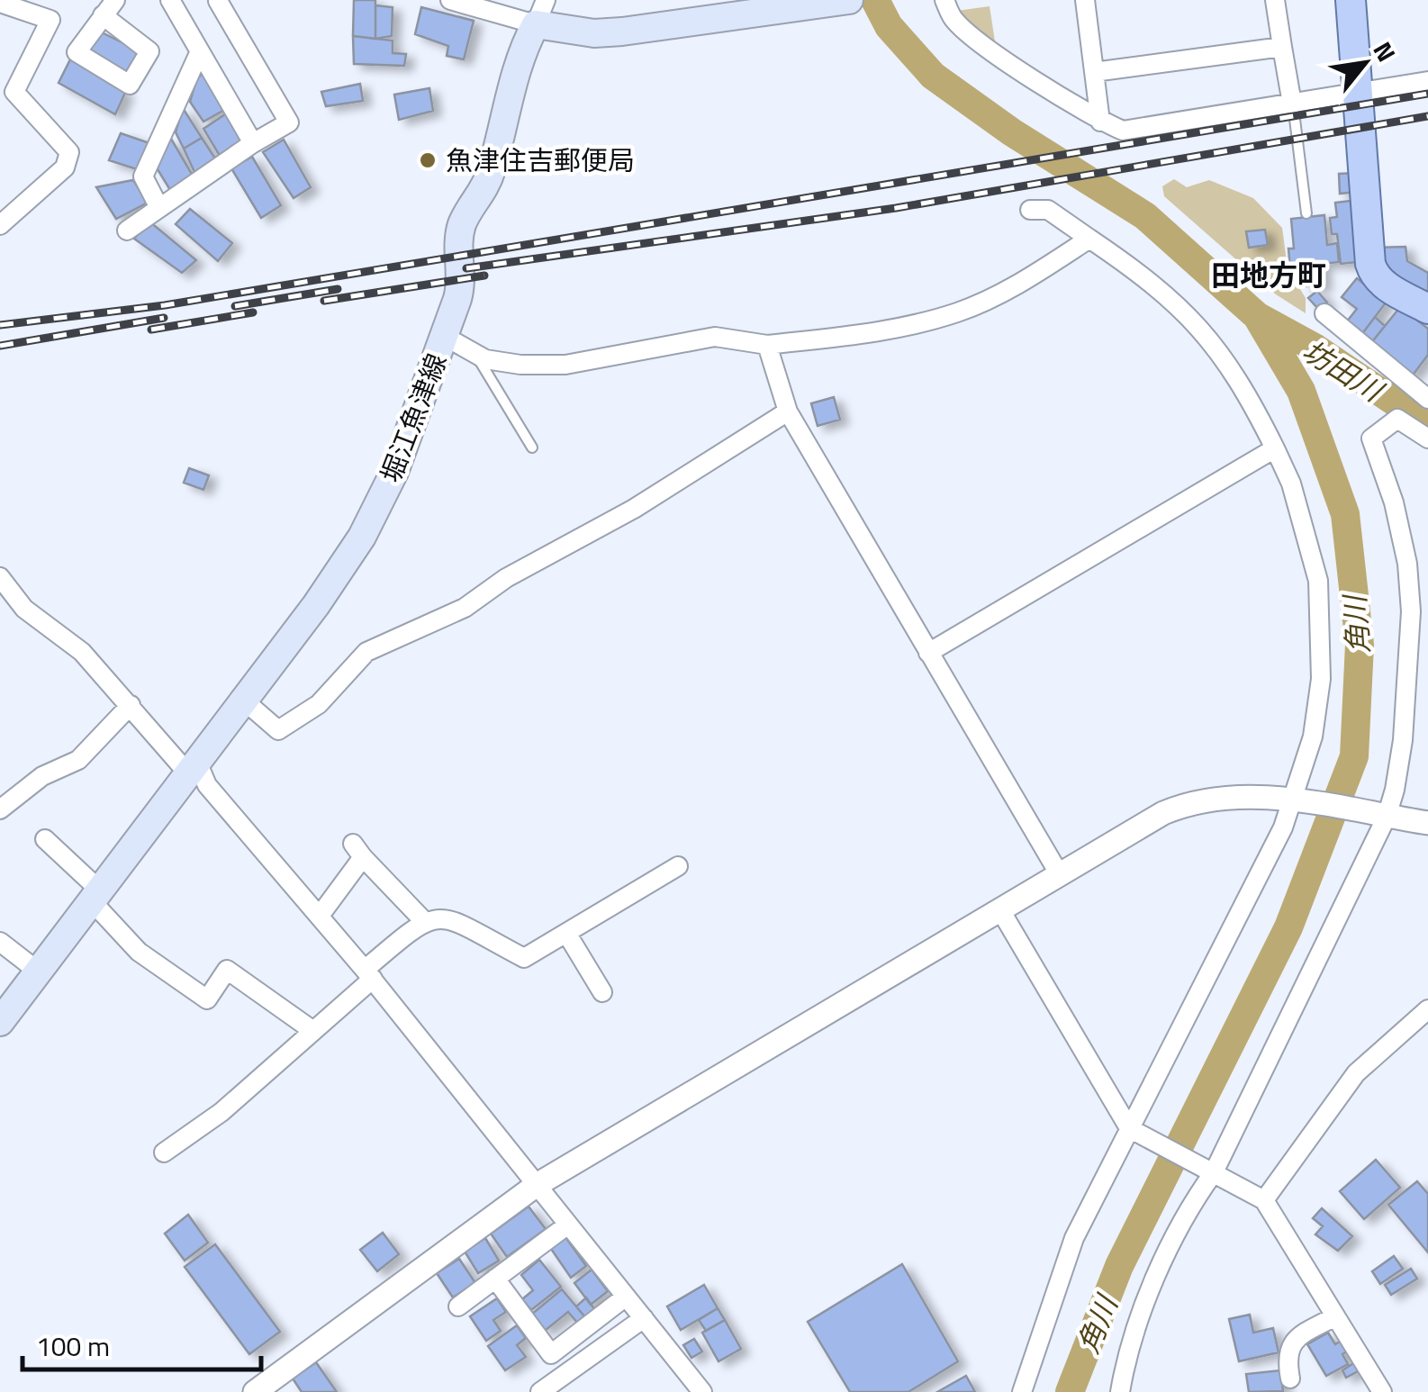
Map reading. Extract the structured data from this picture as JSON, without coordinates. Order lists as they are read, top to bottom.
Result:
{
  "streets": {
    "main road": ["堀江魚津線"]
  },
  "districts": ["田地方町"],
  "water": ["坊田川", "角川"],
  "places": ["魚津住吉郵便局"],
  "scale_bar": "100 m",
  "north": "top right"
}
